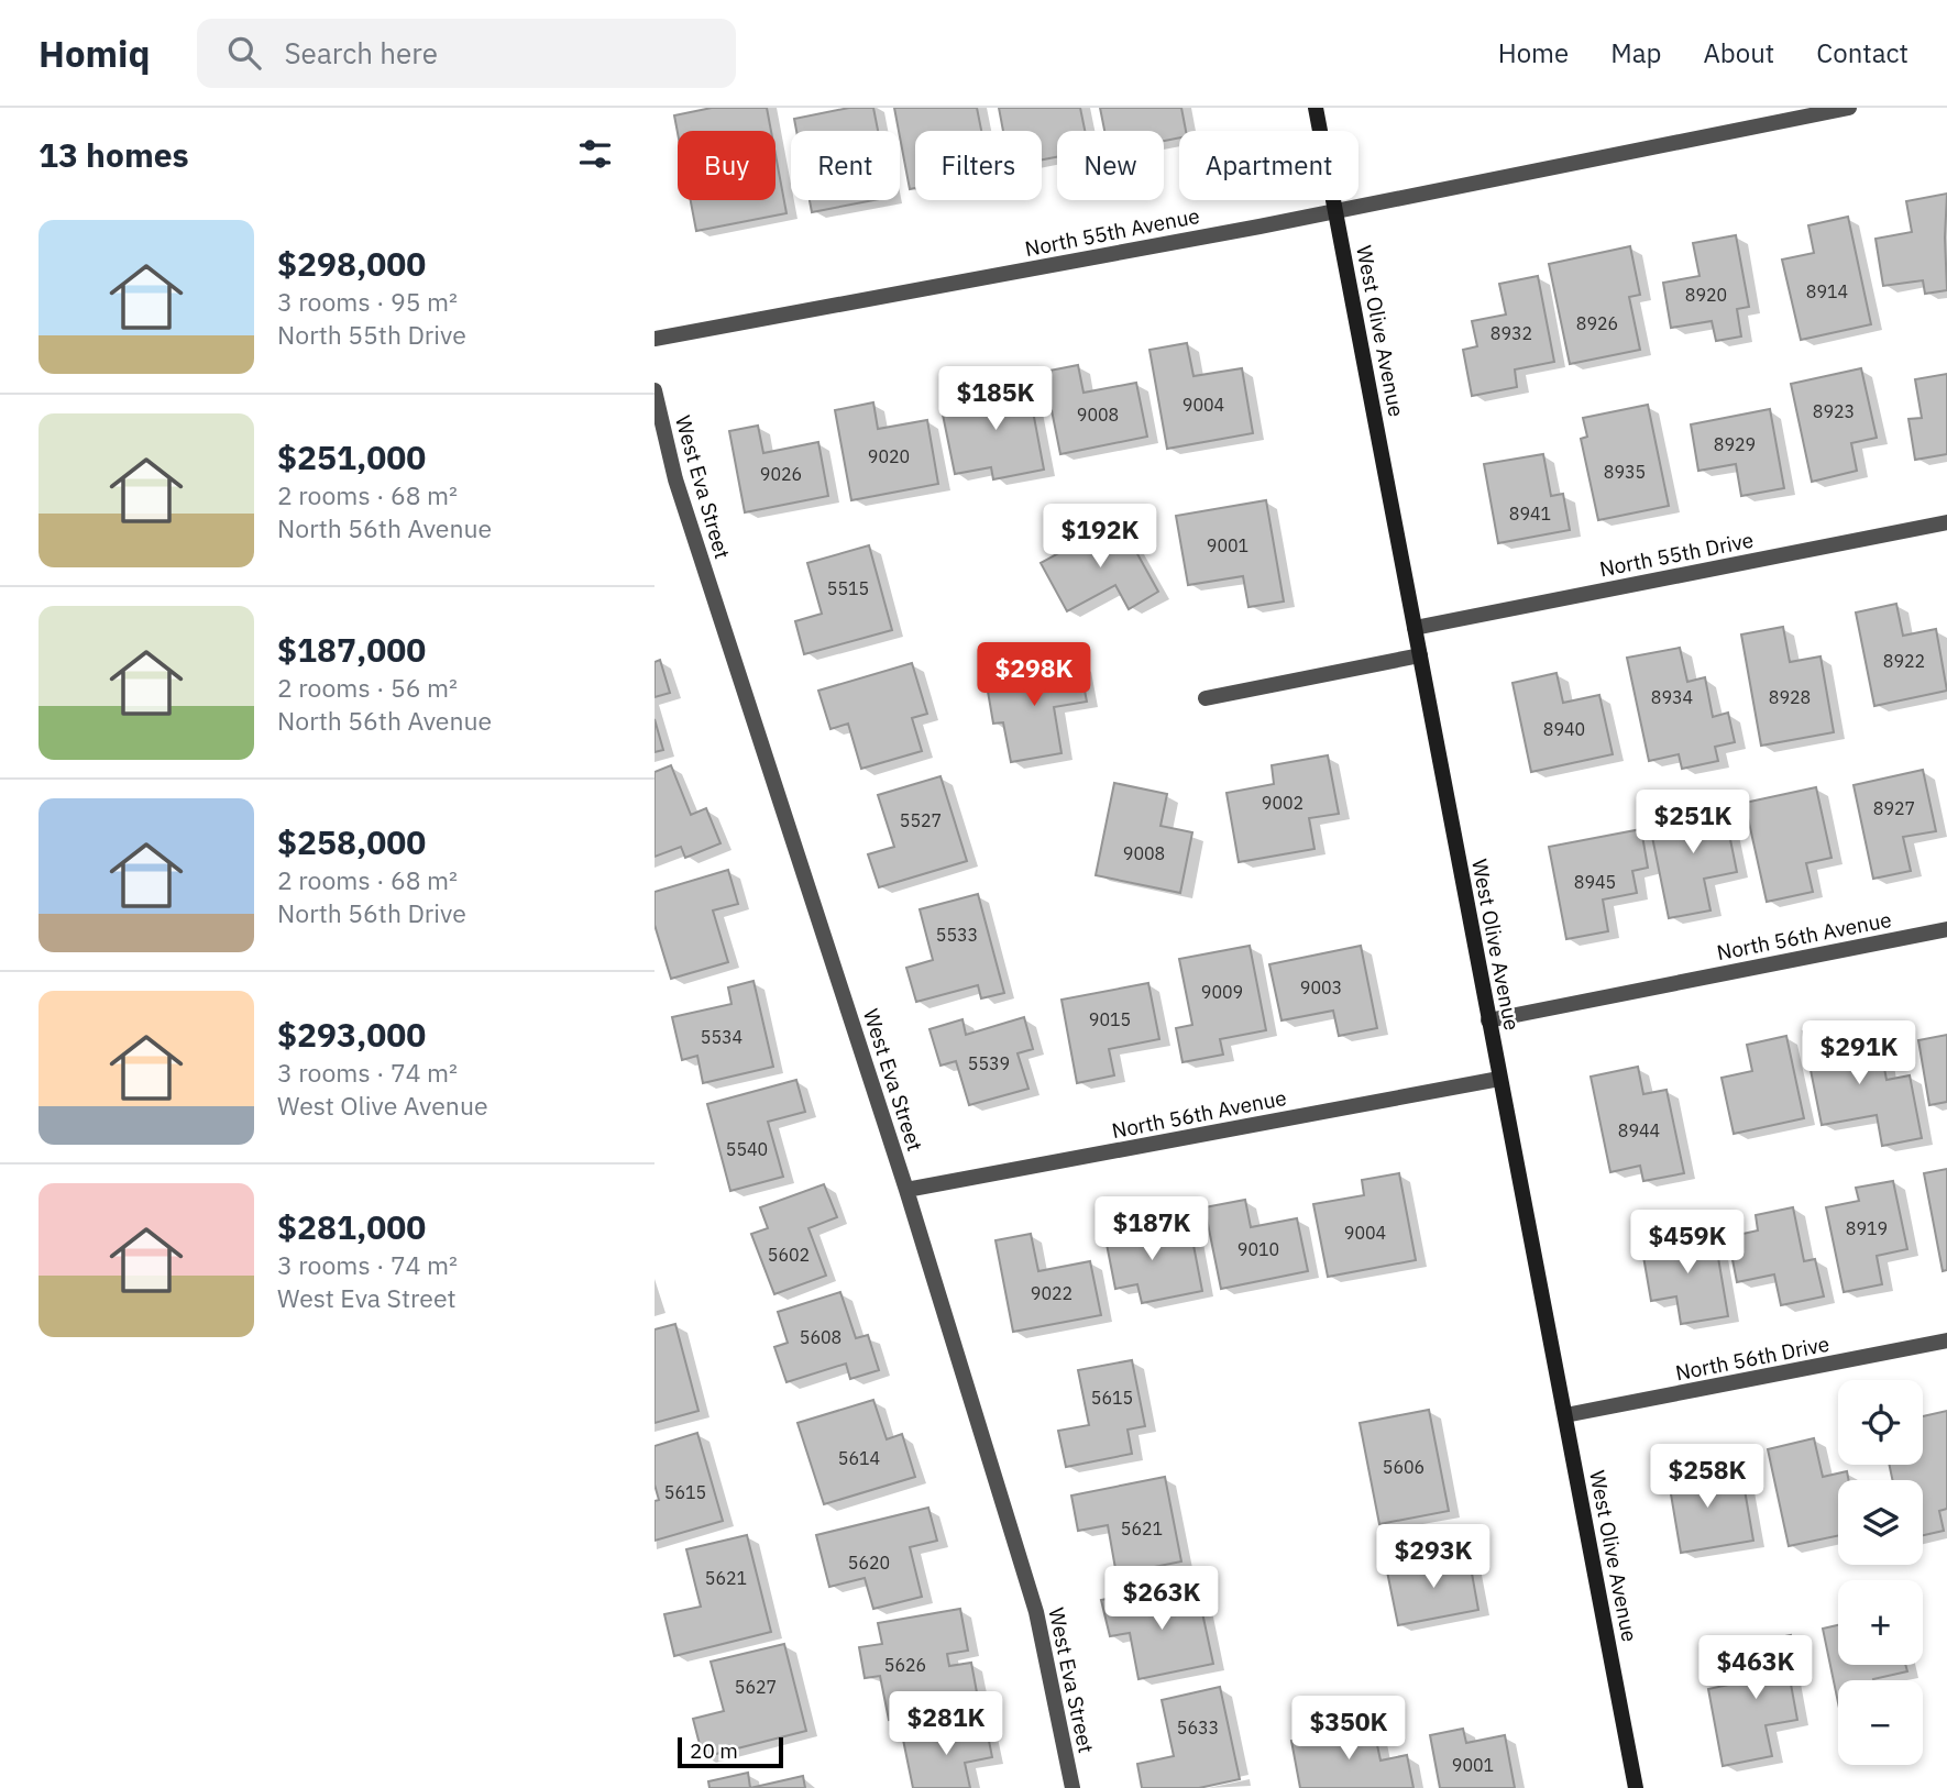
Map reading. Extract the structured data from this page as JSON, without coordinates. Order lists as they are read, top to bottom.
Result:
{
  "streets": {
    "main road": ["West Olive Avenue"],
    "street": [
      "North 55th Avenue",
      "West Eva Street",
      "North 55th Drive",
      "North 56th Avenue",
      "North 56th Drive"
    ]
  },
  "crossings": [
    ["North 55th Avenue", "West Olive Avenue"],
    ["West Olive Avenue", "North 55th Drive"],
    ["West Olive Avenue", "North 56th Avenue"],
    ["West Olive Avenue", "North 56th Drive"],
    ["West Eva Street", "North 56th Avenue"]
  ],
  "house_numbers": [
    "8914",
    "8920",
    "8926",
    "8932",
    "9004",
    "8923",
    "9008",
    "8929",
    "9020",
    "8935",
    "9026",
    "8941",
    "9001",
    "5515",
    "8922",
    "8934",
    "8928",
    "8940",
    "9002",
    "8927",
    "5527",
    "9008",
    "8945",
    "5533",
    "9003",
    "9009",
    "9015",
    "5534",
    "5539",
    "8944",
    "5540",
    "8919",
    "9004",
    "9010",
    "5602",
    "9022",
    "5608",
    "5615",
    "5614",
    "5606",
    "5615",
    "5621",
    "5620",
    "5621",
    "5626",
    "5627",
    "5633",
    "9001"
  ],
  "scale_bar": "20 m",
  "page": {
    "header": "Homiq",
    "search": "Search here",
    "nav": [
      "Home",
      "Map",
      "About",
      "Contact"
    ],
    "heading": "13 homes",
    "chip": [
      "Buy",
      "Rent",
      "Filters",
      "New",
      "Apartment"
    ],
    "list": [
      {
        "name": "$298,000",
        "note": "3 rooms · 95 m² · North 55th Drive"
      },
      {
        "name": "$251,000",
        "note": "2 rooms · 68 m² · North 56th Avenue"
      },
      {
        "name": "$187,000",
        "note": "2 rooms · 56 m² · North 56th Avenue"
      },
      {
        "name": "$258,000",
        "note": "2 rooms · 68 m² · North 56th Drive"
      },
      {
        "name": "$293,000",
        "note": "3 rooms · 74 m² · West Olive Avenue"
      },
      {
        "name": "$281,000",
        "note": "3 rooms · 74 m² · West Eva Street"
      }
    ],
    "price": [
      "$185K",
      "$192K",
      "$298K",
      "$251K",
      "$291K",
      "$187K",
      "$459K",
      "$258K",
      "$293K",
      "$263K",
      "$463K",
      "$281K",
      "$350K"
    ],
    "map_buttons": ["+", "−"],
    "scale": "20 m"
  }
}
